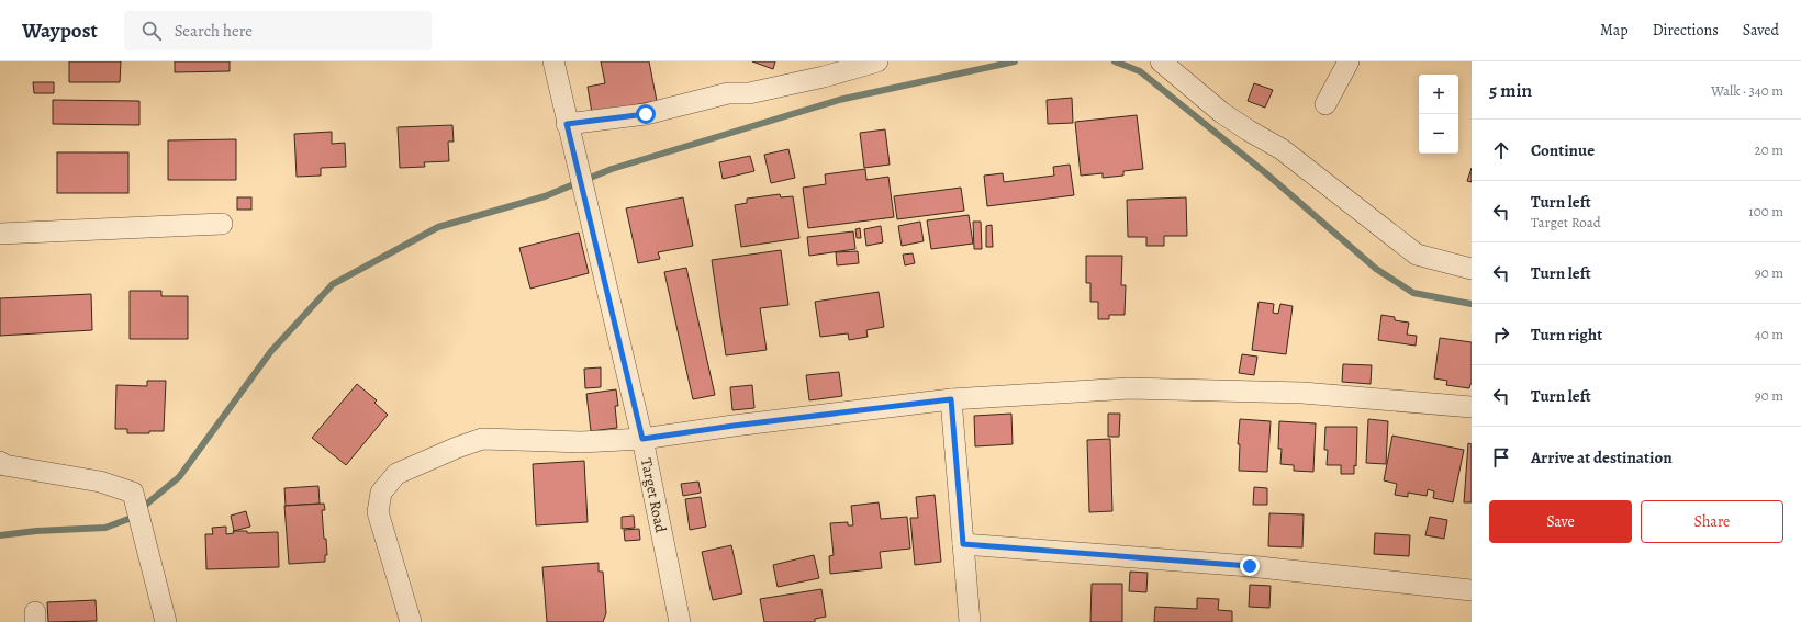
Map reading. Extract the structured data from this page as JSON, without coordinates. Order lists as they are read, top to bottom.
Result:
{
  "streets": {
    "street": ["Target Road"]
  },
  "page": {
    "header": "Waypost",
    "search": "Search here",
    "nav": ["Map", "Directions", "Saved"],
    "heading": ["5 min", "Walk · 340 m"],
    "map_buttons": ["+", "−"],
    "list": [
      ["Continue", "20 m"],
      ["Turn left", "Target Road", "100 m"],
      ["Turn left", "90 m"],
      ["Turn right", "40 m"],
      ["Turn left", "90 m"],
      "Arrive at destination"
    ],
    "buttons": ["Save", "Share"]
  }
}
